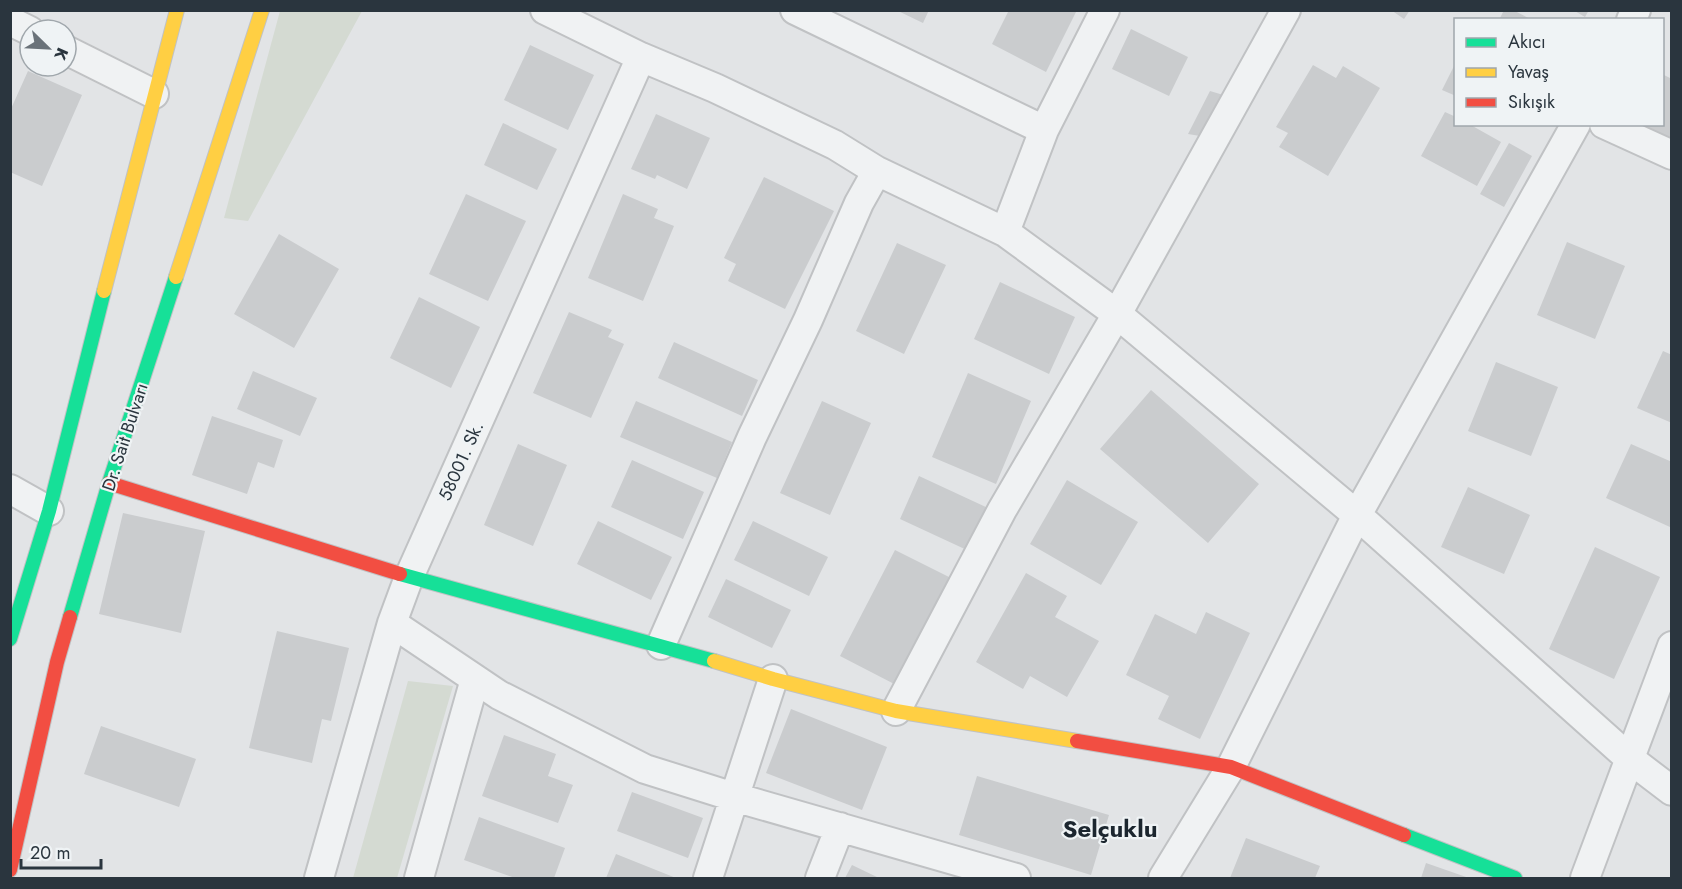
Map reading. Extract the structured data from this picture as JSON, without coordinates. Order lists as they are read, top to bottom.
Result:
{
  "streets": {
    "main road": ["Dr. Sait Bulvarı"],
    "street": ["58001. Sk."]
  },
  "districts": ["Selçuklu"],
  "legend": ["Akıcı", "Yavaş", "Sıkışık"],
  "scale_bar": "20 m",
  "north": "bottom right"
}
